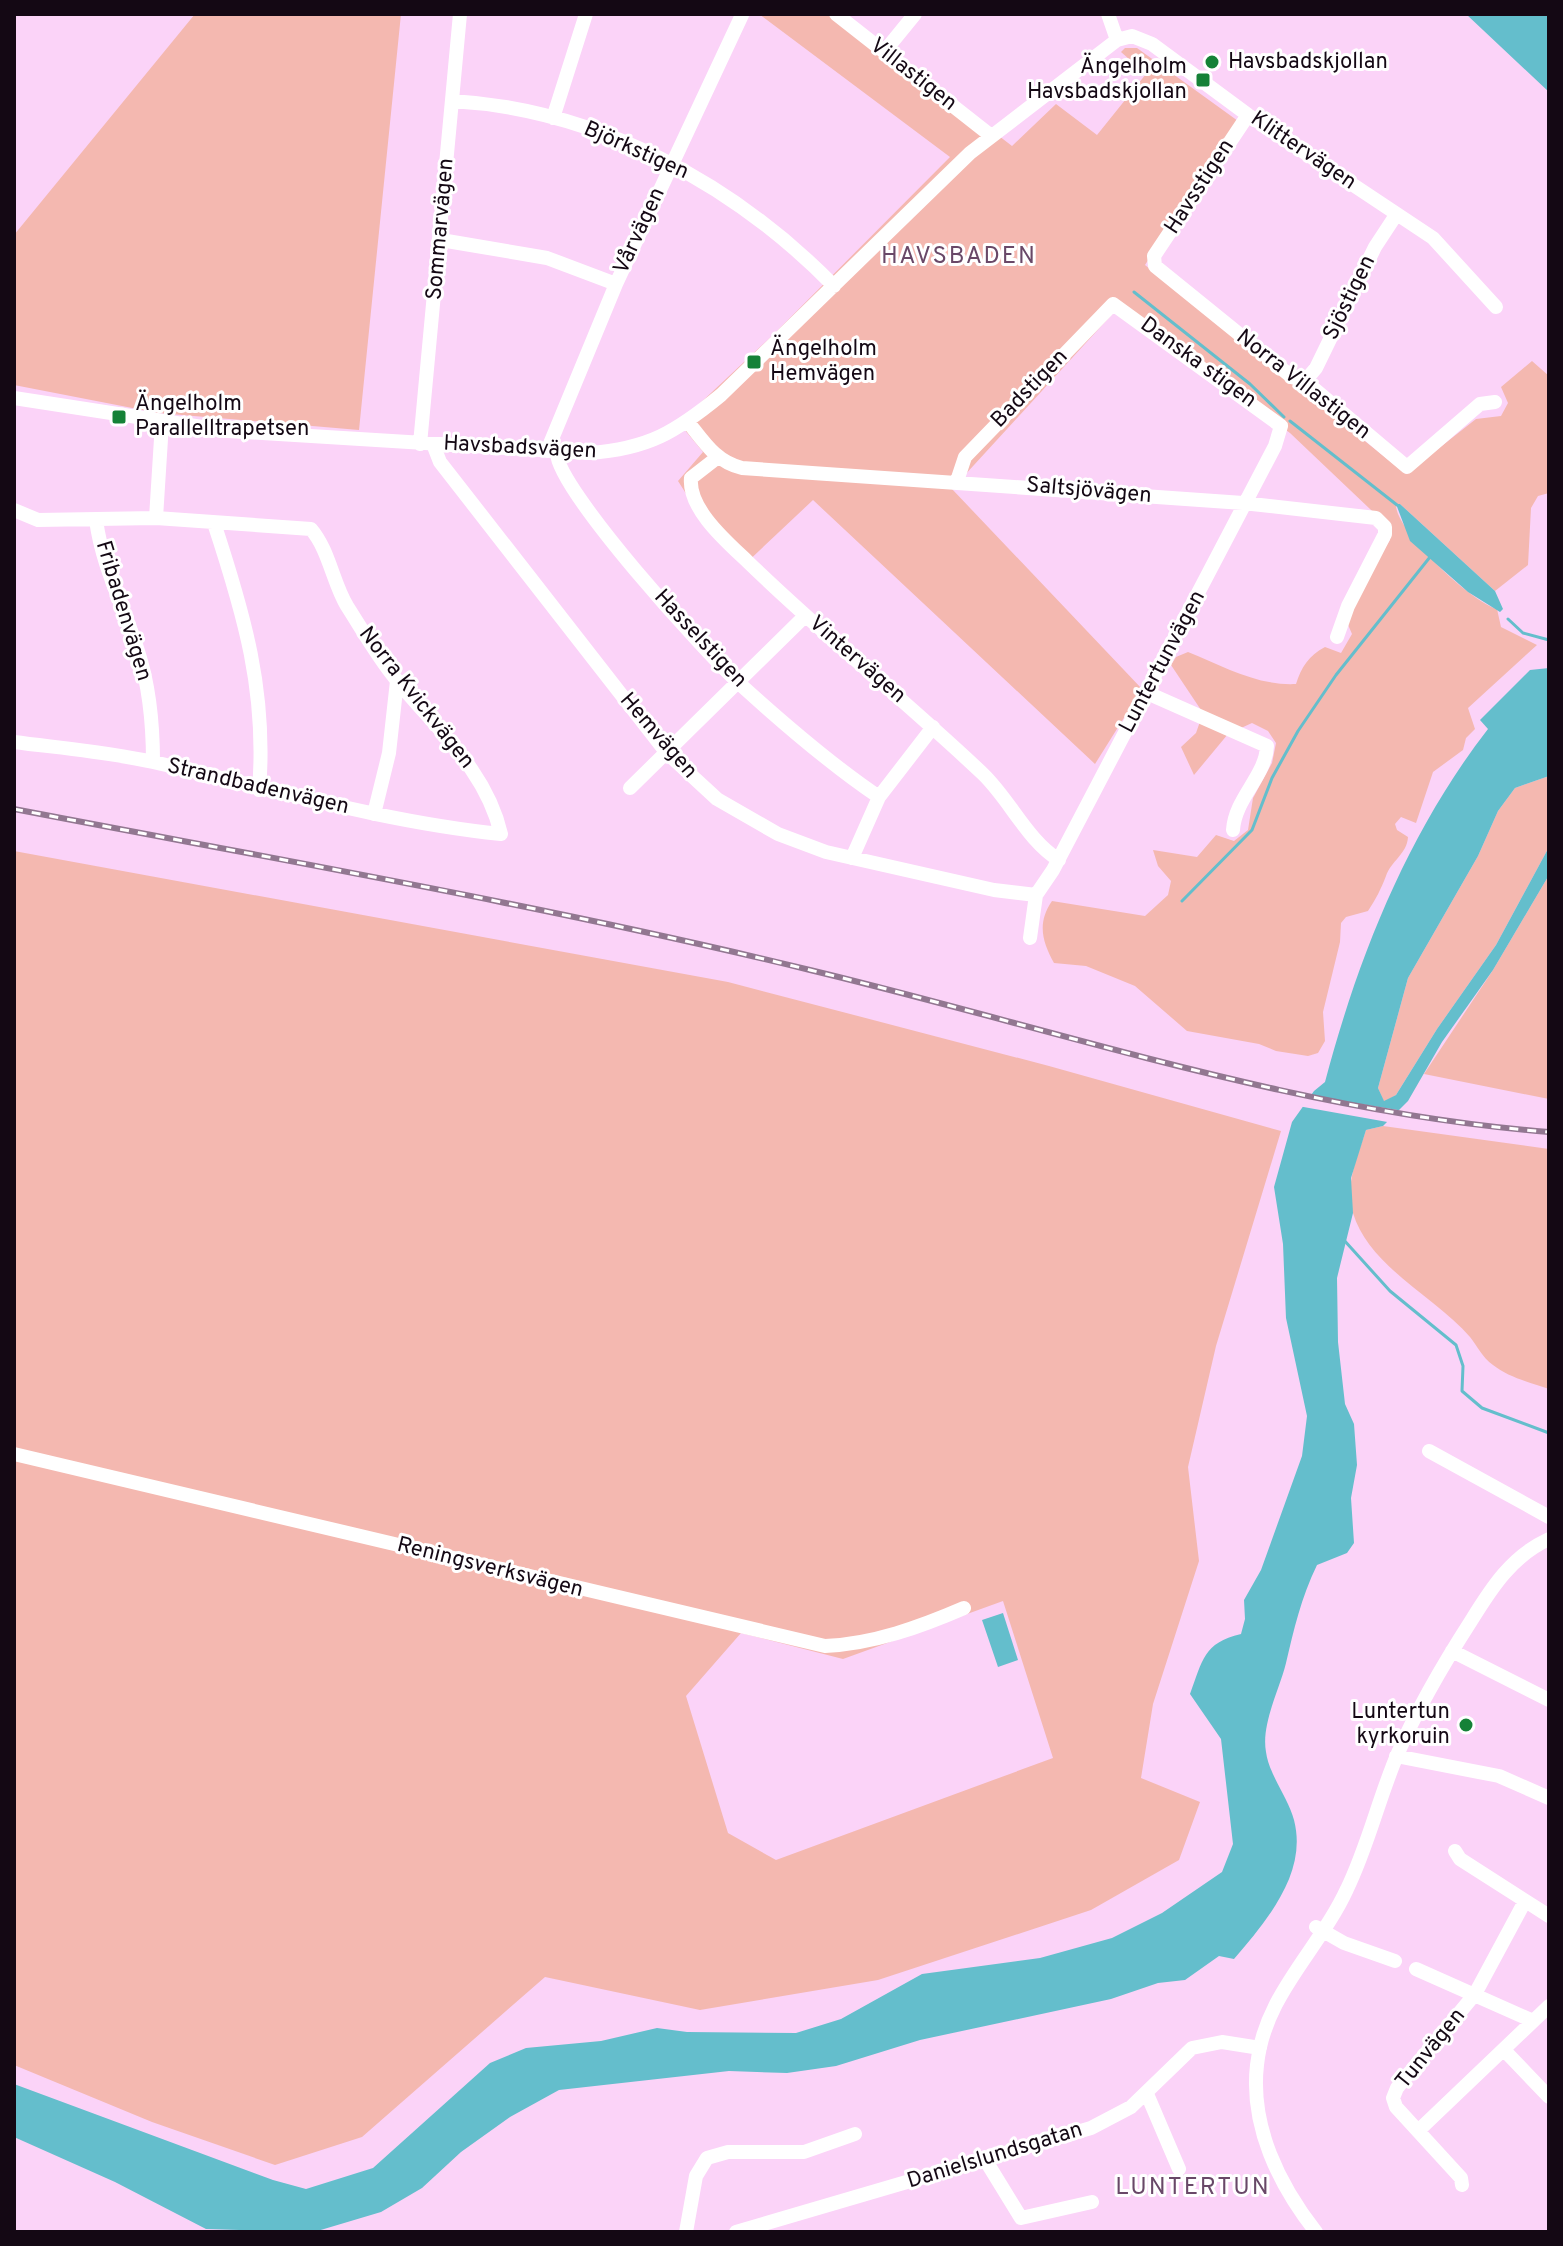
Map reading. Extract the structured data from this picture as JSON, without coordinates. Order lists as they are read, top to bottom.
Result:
{
  "streets": {
    "street": [
      "Villastigen",
      "Björkstigen",
      "Klittervägen",
      "Havsstigen",
      "Sommarvägen",
      "Vårvägen",
      "Sjöstigen",
      "Danska stigen",
      "Norra Villastigen",
      "Badstigen",
      "Havsbadsvägen",
      "Saltsjövägen",
      "Fribadenvägen",
      "Hasselstigen",
      "Vintervägen",
      "Luntertunvägen",
      "Norra Kvickvägen",
      "Hemvägen",
      "Strandbadenvägen",
      "Reningsverksvägen",
      "Tunvägen",
      "Danielslundsgatan"
    ]
  },
  "crossings": [
    ["Villastigen", "Havsbadsvägen"],
    ["Björkstigen", "Sommarvägen"],
    ["Björkstigen", "Vårvägen"],
    ["Björkstigen", "Havsbadsvägen"],
    ["Klittervägen", "Havsstigen"],
    ["Klittervägen", "Sjöstigen"],
    ["Klittervägen", "Havsbadsvägen"],
    ["Havsstigen", "Norra Villastigen"],
    ["Sommarvägen", "Havsbadsvägen"],
    ["Sommarvägen", "Hemvägen"],
    ["Vårvägen", "Havsbadsvägen"],
    ["Vårvägen", "Hasselstigen"],
    ["Sjöstigen", "Norra Villastigen"],
    ["Danska stigen", "Badstigen"],
    ["Danska stigen", "Luntertunvägen"],
    ["Badstigen", "Saltsjövägen"],
    ["Havsbadsvägen", "Hasselstigen"],
    ["Havsbadsvägen", "Hemvägen"],
    ["Saltsjövägen", "Vintervägen"],
    ["Saltsjövägen", "Luntertunvägen"],
    ["Fribadenvägen", "Norra Kvickvägen"],
    ["Fribadenvägen", "Strandbadenvägen"],
    ["Vintervägen", "Luntertunvägen"],
    ["Luntertunvägen", "Hemvägen"],
    ["Norra Kvickvägen", "Strandbadenvägen"]
  ],
  "districts": ["HAVSBADEN", "LUNTERTUN"],
  "places": {
    "other": ["Havsbadskjollan", "Luntertun kyrkoruin"],
    "transit": ["Ängelholm Havsbadskjollan", "Ängelholm Hemvägen", "Ängelholm Parallelltrapetsen"]
  }
}
